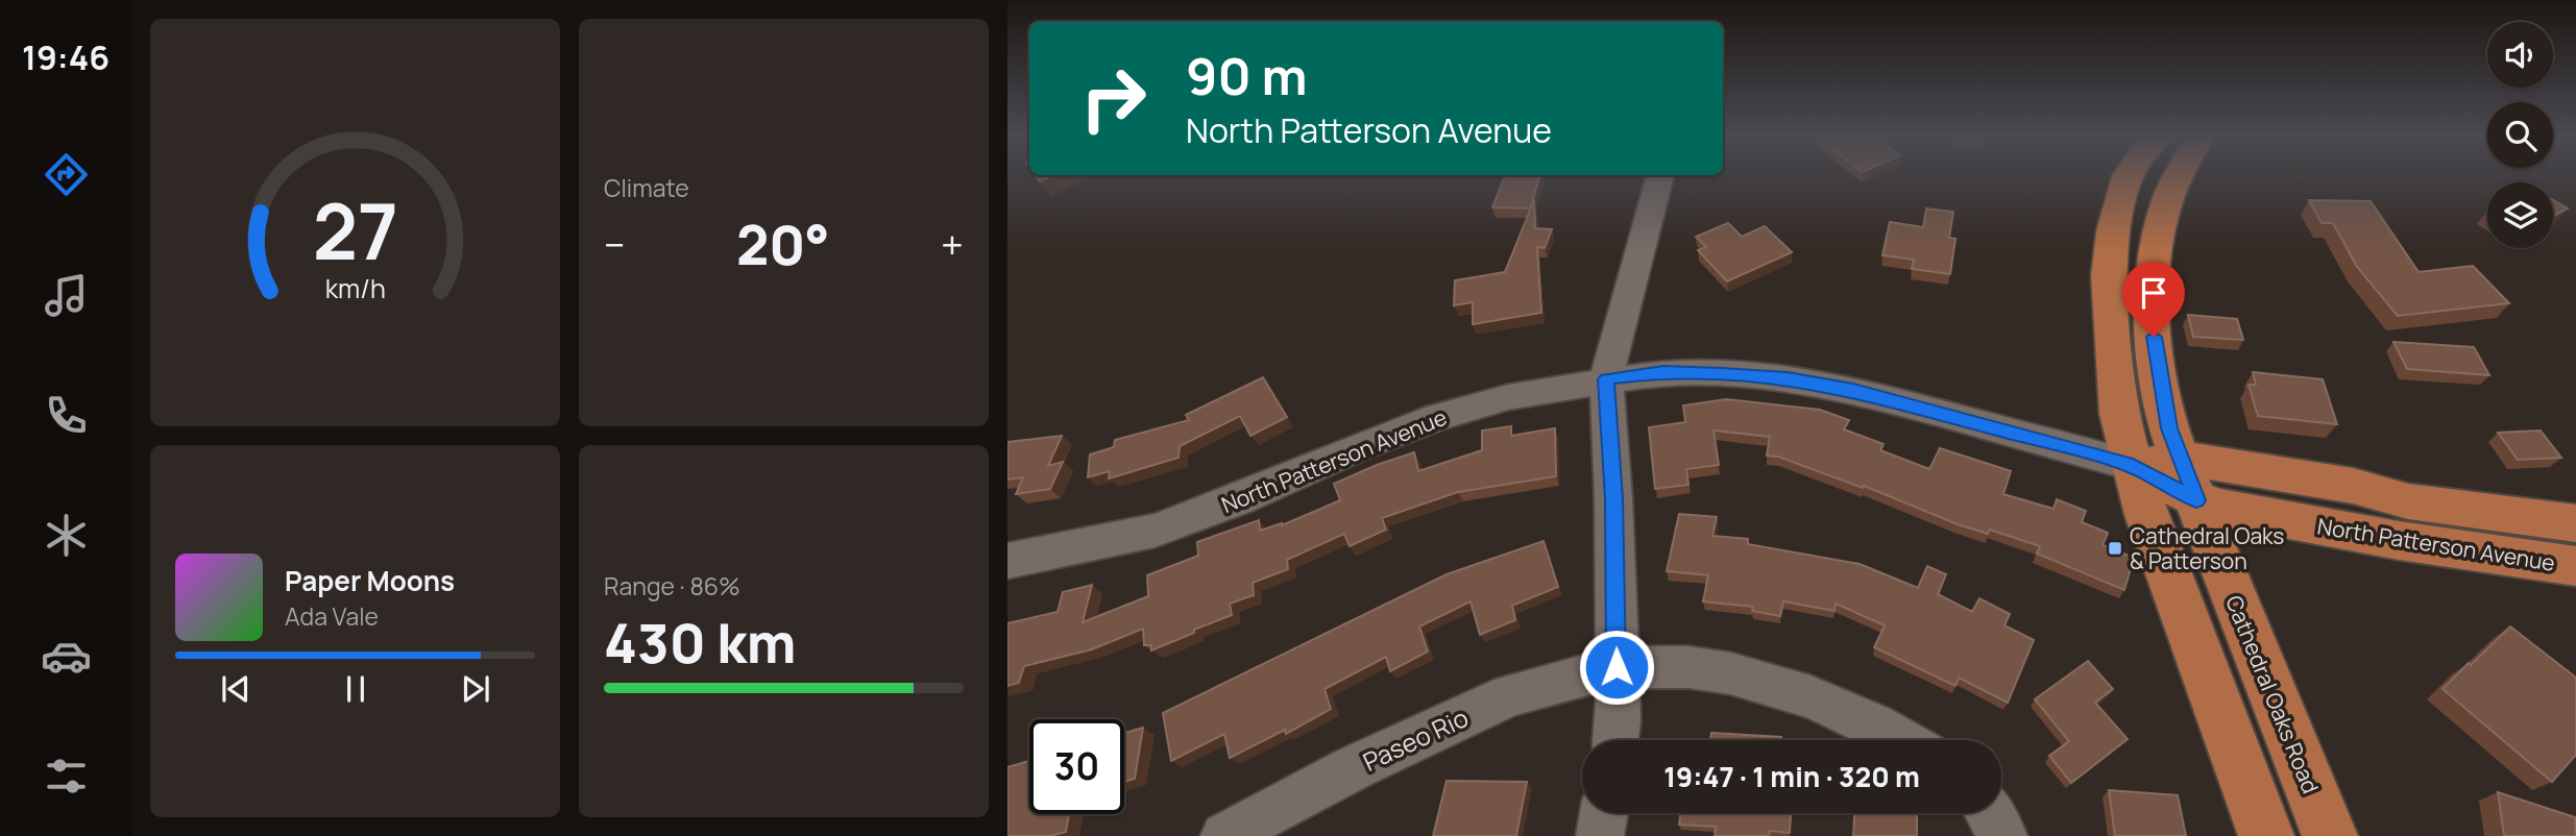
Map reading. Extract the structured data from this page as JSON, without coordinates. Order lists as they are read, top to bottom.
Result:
{
  "streets": {
    "main road": ["North Patterson Avenue", "Cathedral Oaks Road"],
    "street": ["Paseo Rio"]
  },
  "crossings": [
    ["North Patterson Avenue", "Cathedral Oaks Road"]
  ],
  "places": {
    "transit": ["Cathedral Oaks & Patterson"]
  },
  "page": {
    "tabs": "19:46",
    "tile": [
      "Climate",
      ["Range · 86%", "430 km"]
    ],
    "turn": ["90 m", "North Patterson Avenue"],
    "heat": ["−", "20°", "+"],
    "song": ["Paper Moons", "Ada Vale"],
    "limit": "30",
    "trip": "19:47 · 1 min · 320 m",
    "gauge": ["27", "km/h"]
  }
}
